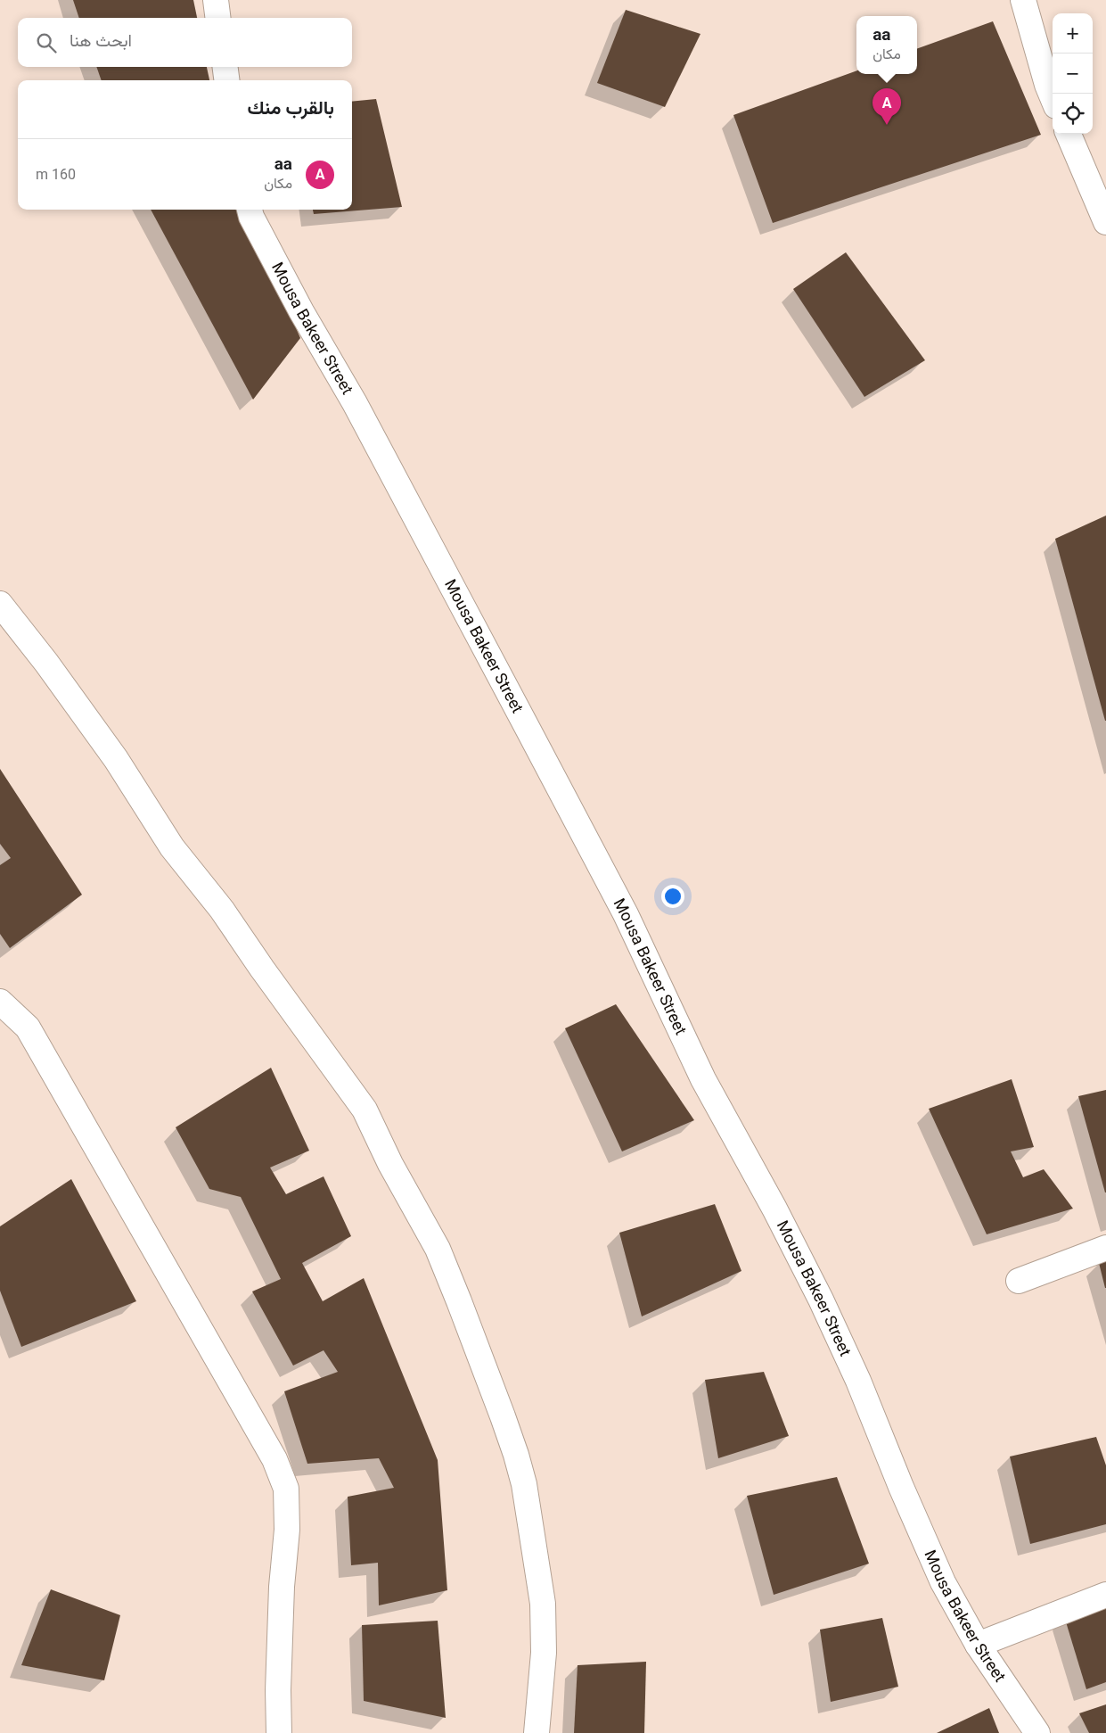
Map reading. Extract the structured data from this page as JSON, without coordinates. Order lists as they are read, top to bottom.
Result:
{
  "streets": {
    "street": ["Mousa Bakeer Street"]
  },
  "page": {
    "map_buttons": ["+", "−"],
    "popup": ["aa", "مكان"],
    "search": "ابحث هنا",
    "heading": "بالقرب منك",
    "pins": "A",
    "list": [
      {
        "mark": "A",
        "name": "aa",
        "note": "مكان",
        "value": "160 m"
      }
    ]
  }
}
